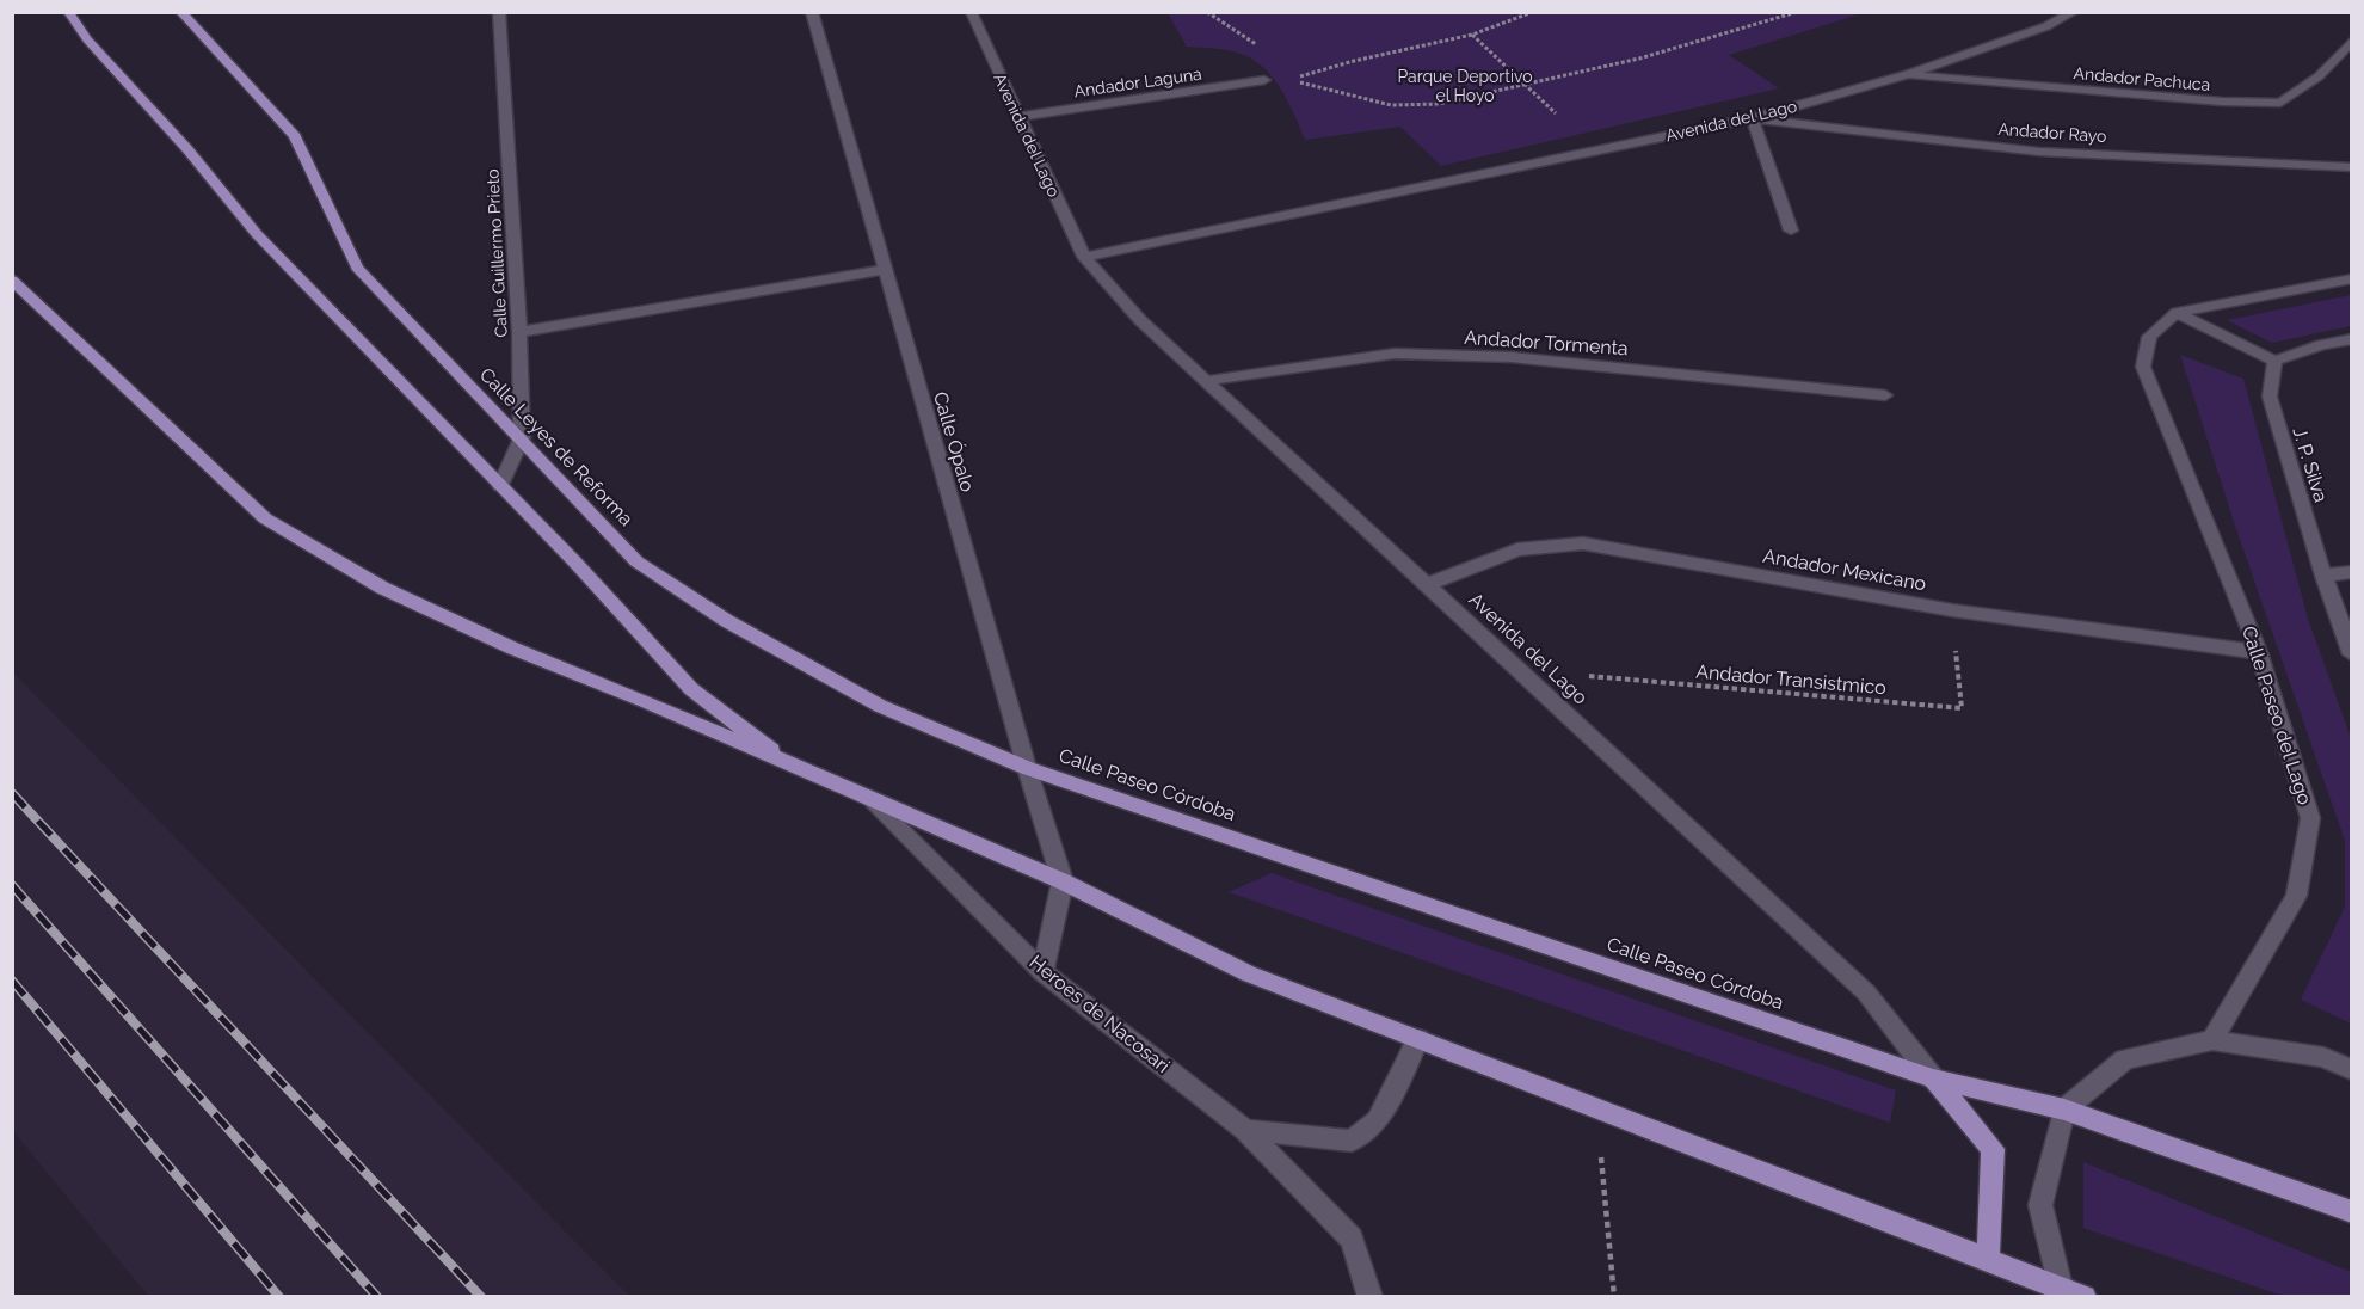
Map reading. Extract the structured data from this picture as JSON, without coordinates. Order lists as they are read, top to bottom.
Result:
{
  "streets": {
    "main road": ["Calle Leyes de Reforma", "Calle Paseo Córdoba"],
    "street": [
      "Andador Pachuca",
      "Andador Laguna",
      "Avenida del Lago",
      "Andador Rayo",
      "Calle Guillermo Prieto",
      "Andador Tormenta",
      "Calle Ópalo",
      "J. P. Silva",
      "Andador Mexicano",
      "Calle Paseo del Lago",
      "Heroes de Nacosari"
    ],
    "path": ["Andador Transistmico"]
  },
  "crossings": [
    ["Andador Pachuca", "Avenida del Lago"],
    ["Andador Laguna", "Avenida del Lago"],
    ["Avenida del Lago", "Andador Rayo"],
    ["Avenida del Lago", "Andador Tormenta"],
    ["Avenida del Lago", "Andador Mexicano"],
    ["Avenida del Lago", "Andador Transistmico"],
    ["Avenida del Lago", "Calle Paseo Córdoba"],
    ["Calle Guillermo Prieto", "Calle Leyes de Reforma"],
    ["Calle Ópalo", "Calle Leyes de Reforma"],
    ["Calle Ópalo", "Calle Paseo Córdoba"],
    ["Calle Leyes de Reforma", "Calle Paseo Córdoba"],
    ["Andador Mexicano", "Andador Transistmico"],
    ["Andador Mexicano", "Calle Paseo del Lago"]
  ],
  "parks": ["Parque Deportivo el Hoyo"]
}
